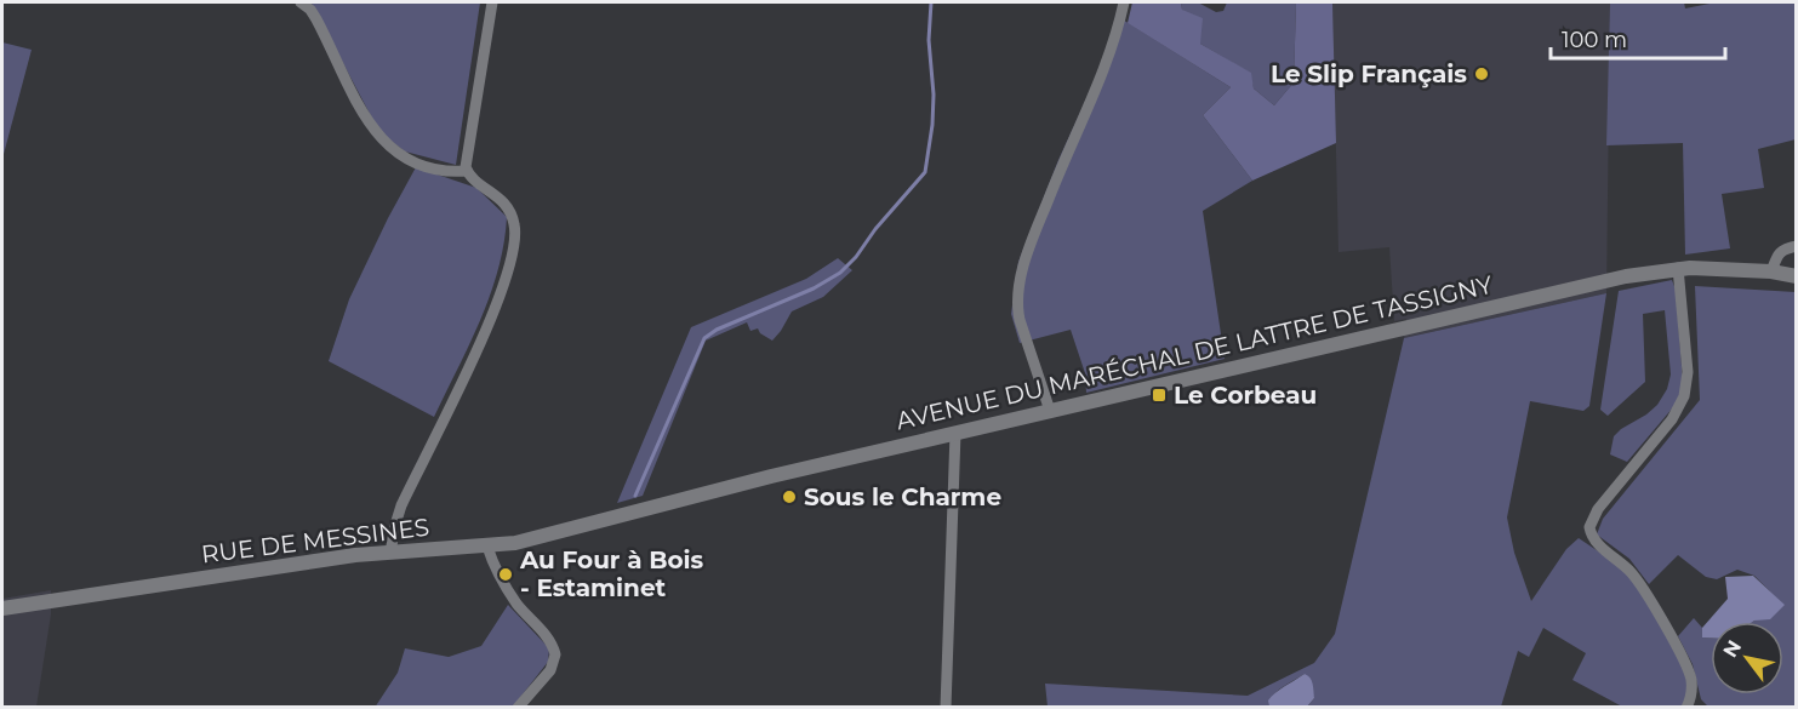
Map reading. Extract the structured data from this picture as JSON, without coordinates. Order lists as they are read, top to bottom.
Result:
{
  "streets": {
    "main road": ["AVENUE DU MARÉCHAL DE LATTRE DE TASSIGNY", "RUE DE MESSINES"]
  },
  "crossings": [
    ["AVENUE DU MARÉCHAL DE LATTRE DE TASSIGNY", "RUE DE MESSINES"]
  ],
  "places": {
    "other": ["Le Slip Français", "Sous le Charme", "Au Four à Bois - Estaminet"],
    "transit": ["Le Corbeau"]
  },
  "scale_bar": "100 m",
  "north": "top left"
}
